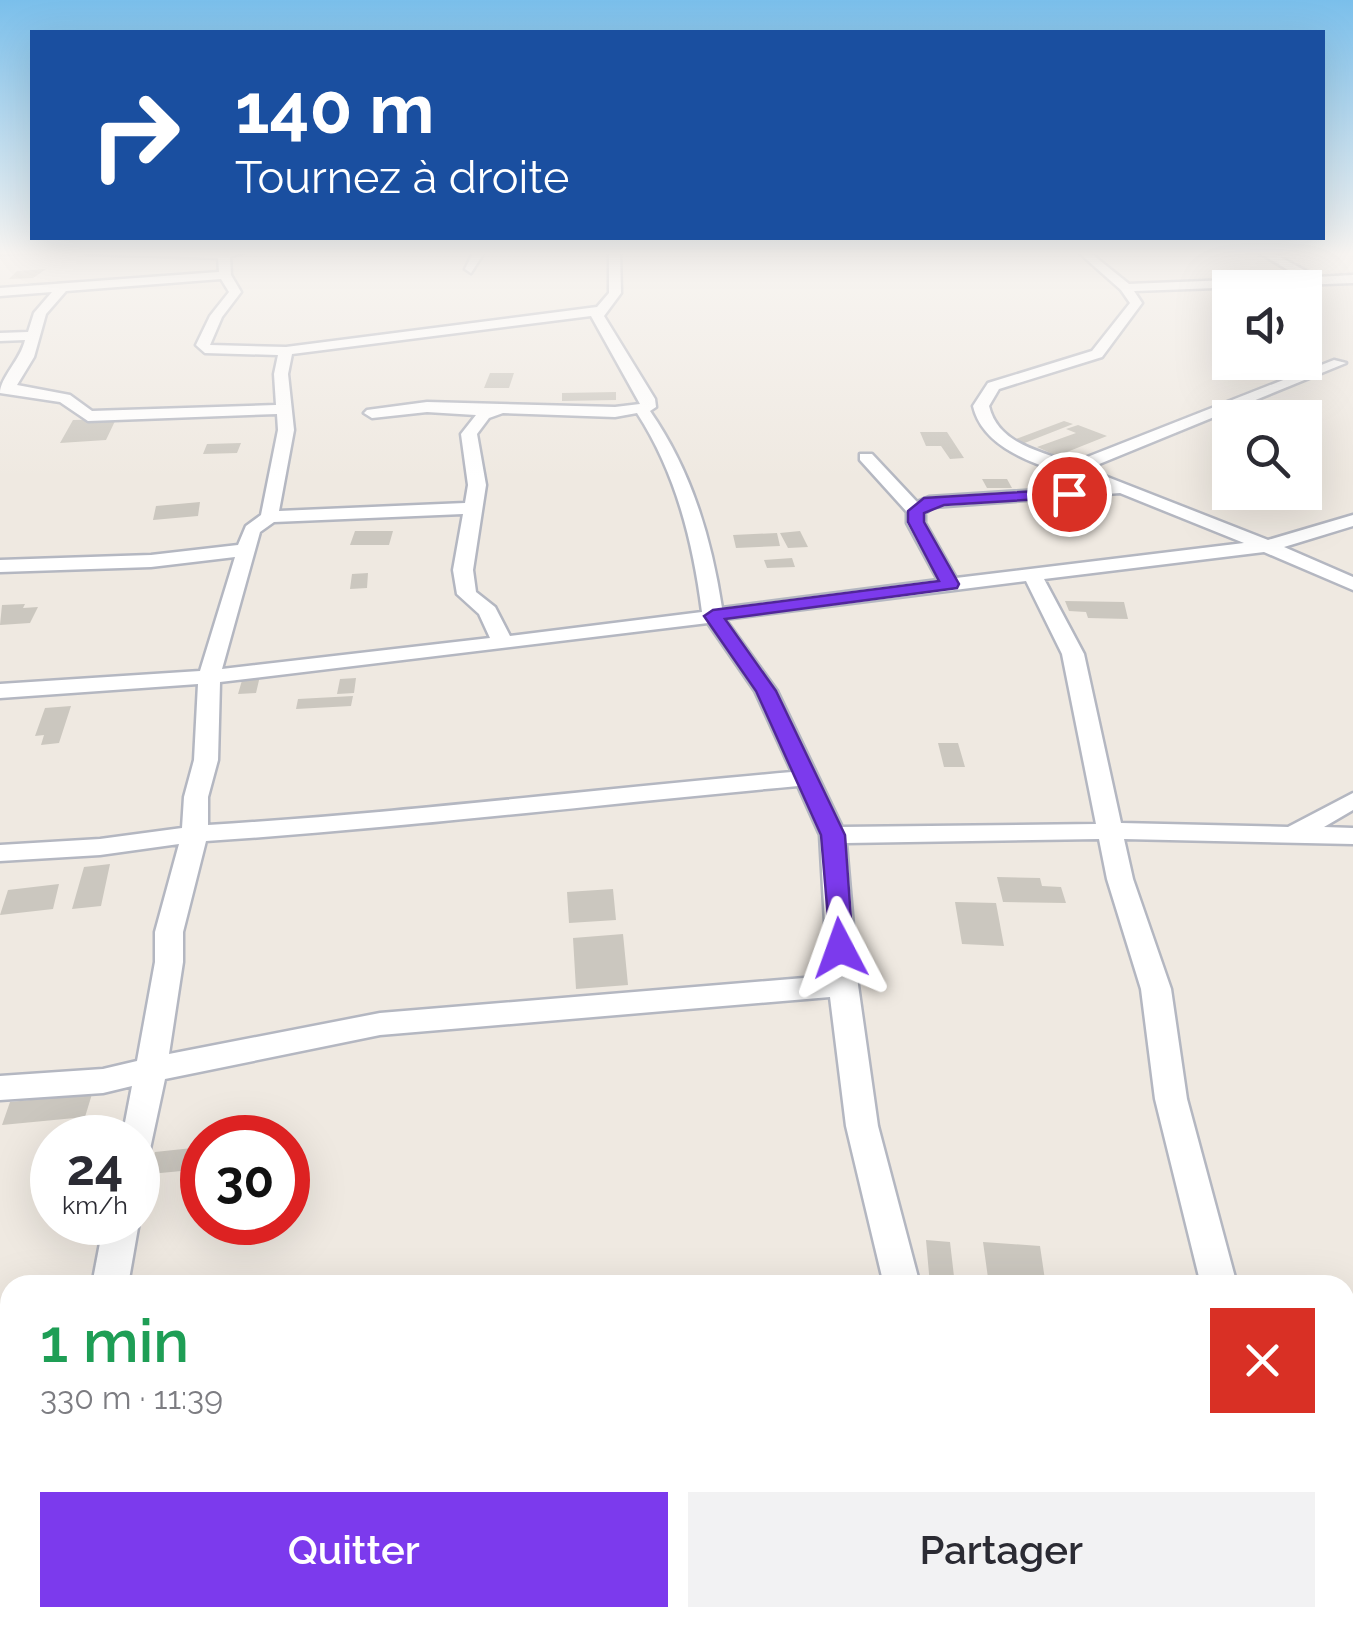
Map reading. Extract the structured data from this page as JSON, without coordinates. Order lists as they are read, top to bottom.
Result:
{
  "page": {
    "turn": ["140 m", "Tournez à droite"],
    "speed": "24 km/h",
    "limit": "30",
    "heading": ["1 min", "330 m · 11:39"],
    "buttons": ["Quitter", "Partager"]
  }
}
